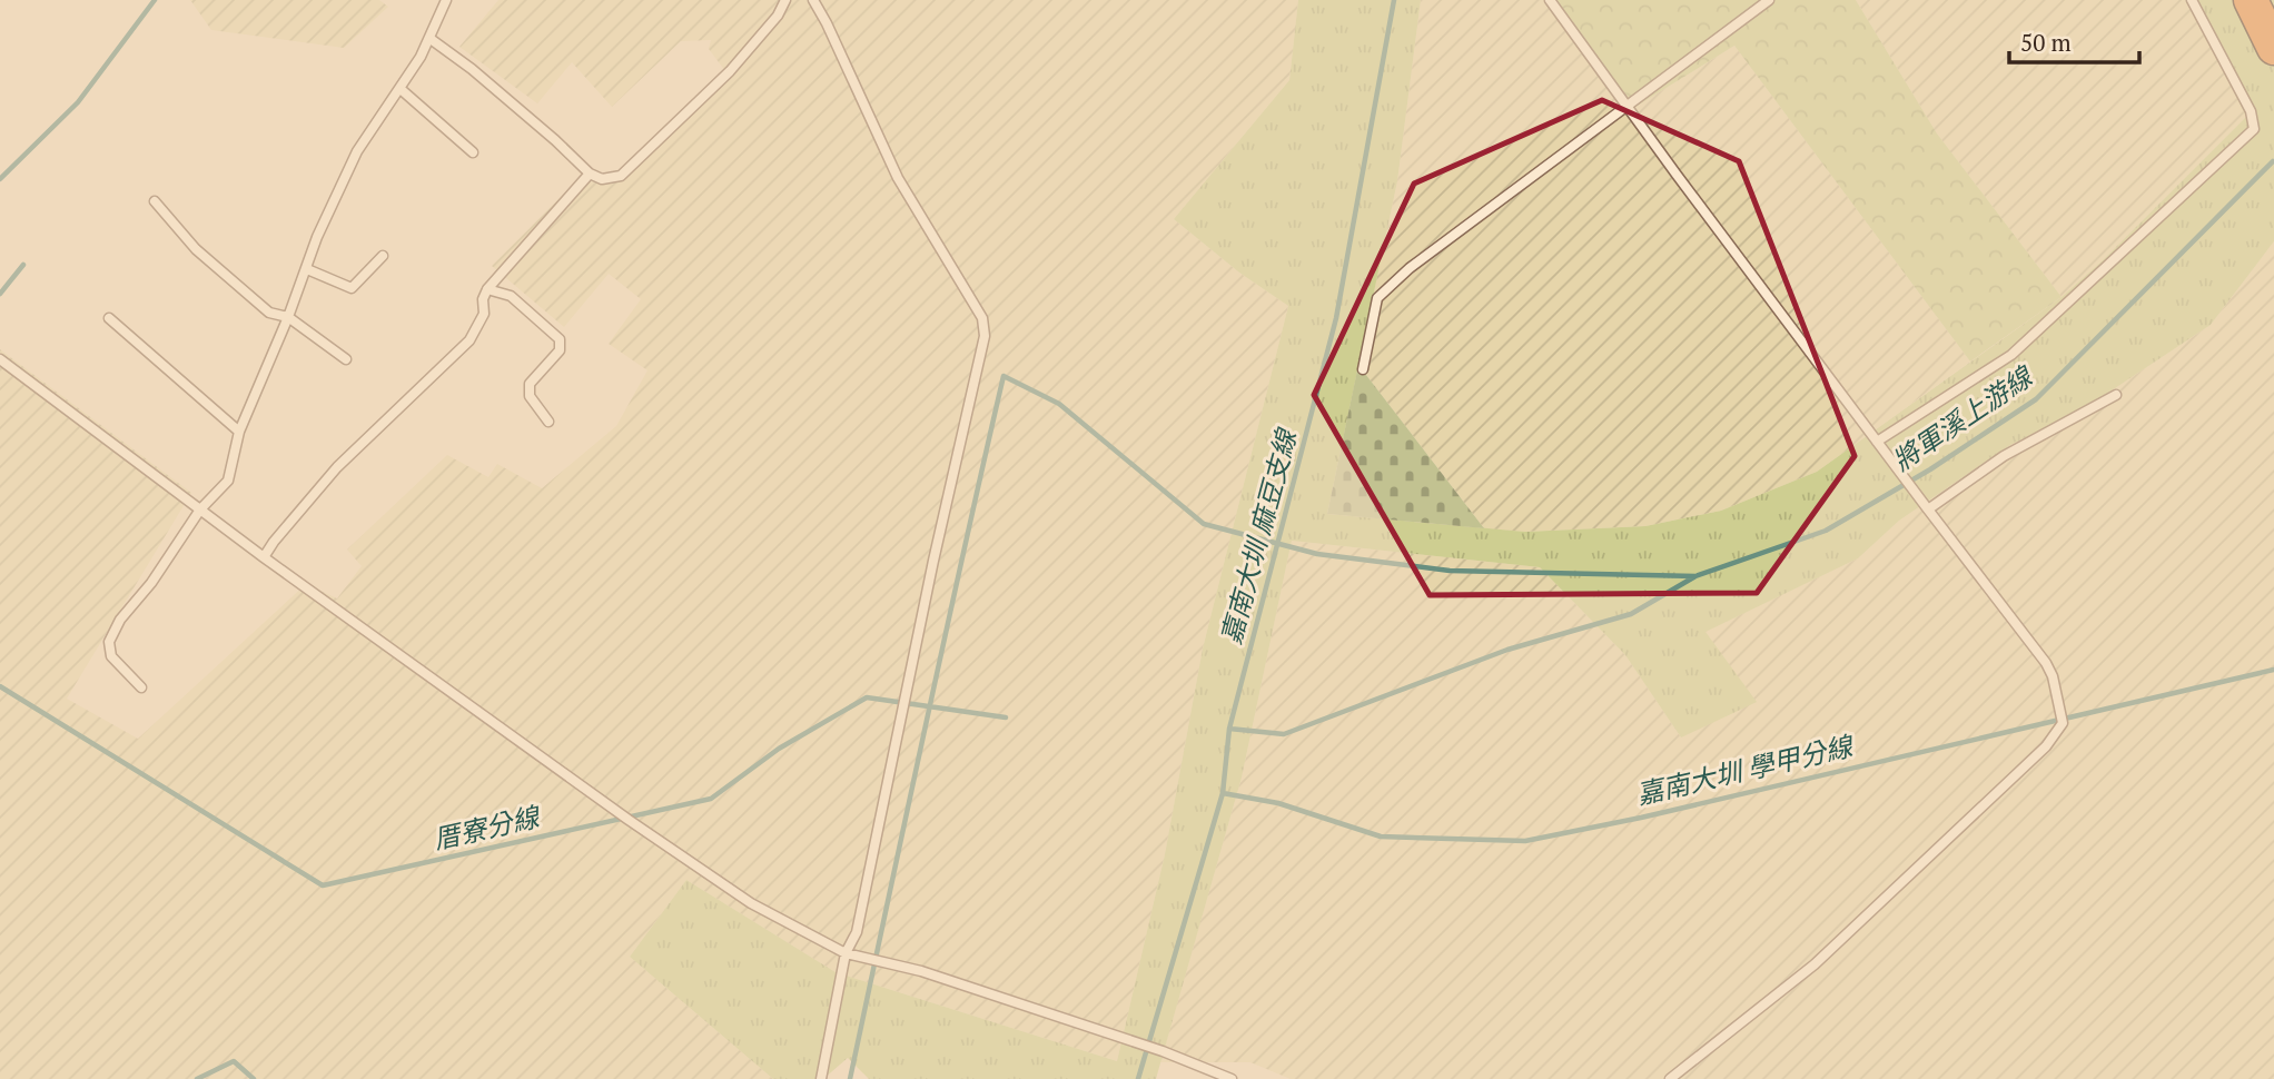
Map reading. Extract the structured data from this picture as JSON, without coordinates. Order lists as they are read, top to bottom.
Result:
{
  "water": [
    "將軍溪上游線",
    "嘉南大圳 麻豆支線",
    "嘉南大圳 學甲分線",
    "厝寮分線"
  ],
  "scale_bar": "50 m"
}
